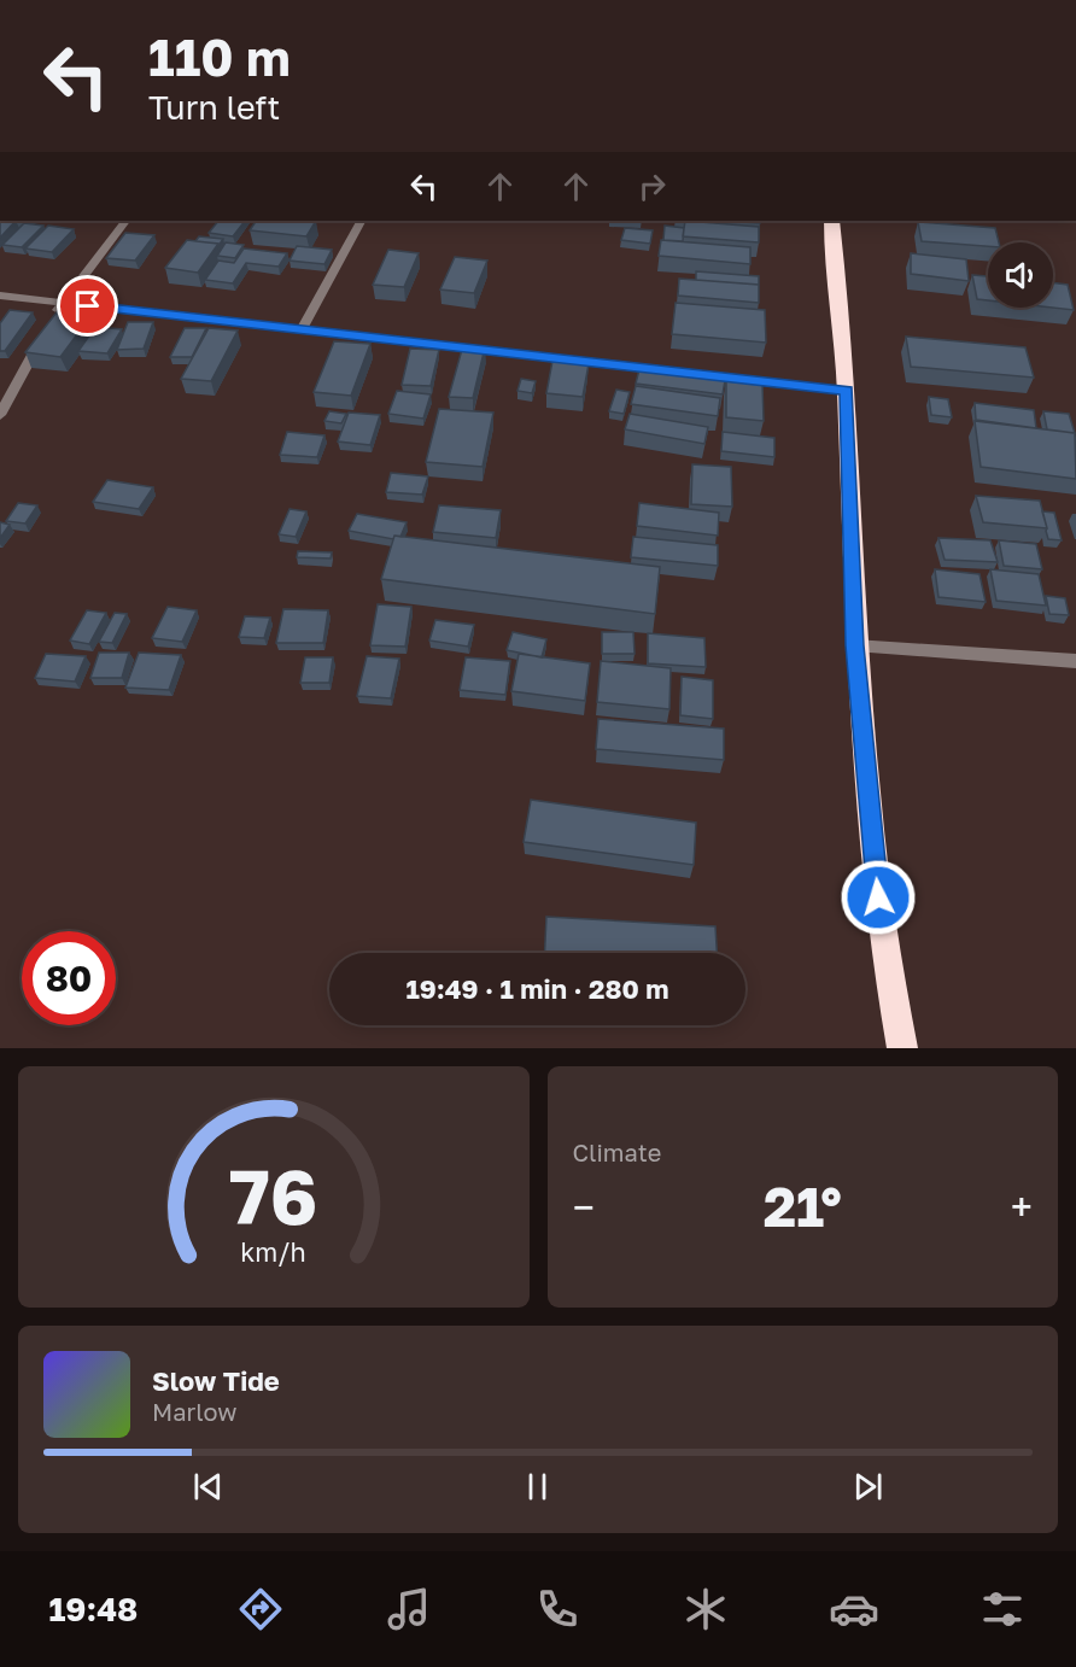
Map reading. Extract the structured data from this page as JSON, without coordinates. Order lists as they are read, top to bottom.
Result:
{
  "page": {
    "turn": ["110 m", "Turn left"],
    "limit": "80",
    "trip": "19:49 · 1 min · 280 m",
    "tile": "Climate",
    "heat": ["−", "21°", "+"],
    "song": ["Slow Tide", "Marlow"],
    "tabs": "19:48",
    "gauge": ["76", "km/h"]
  }
}
